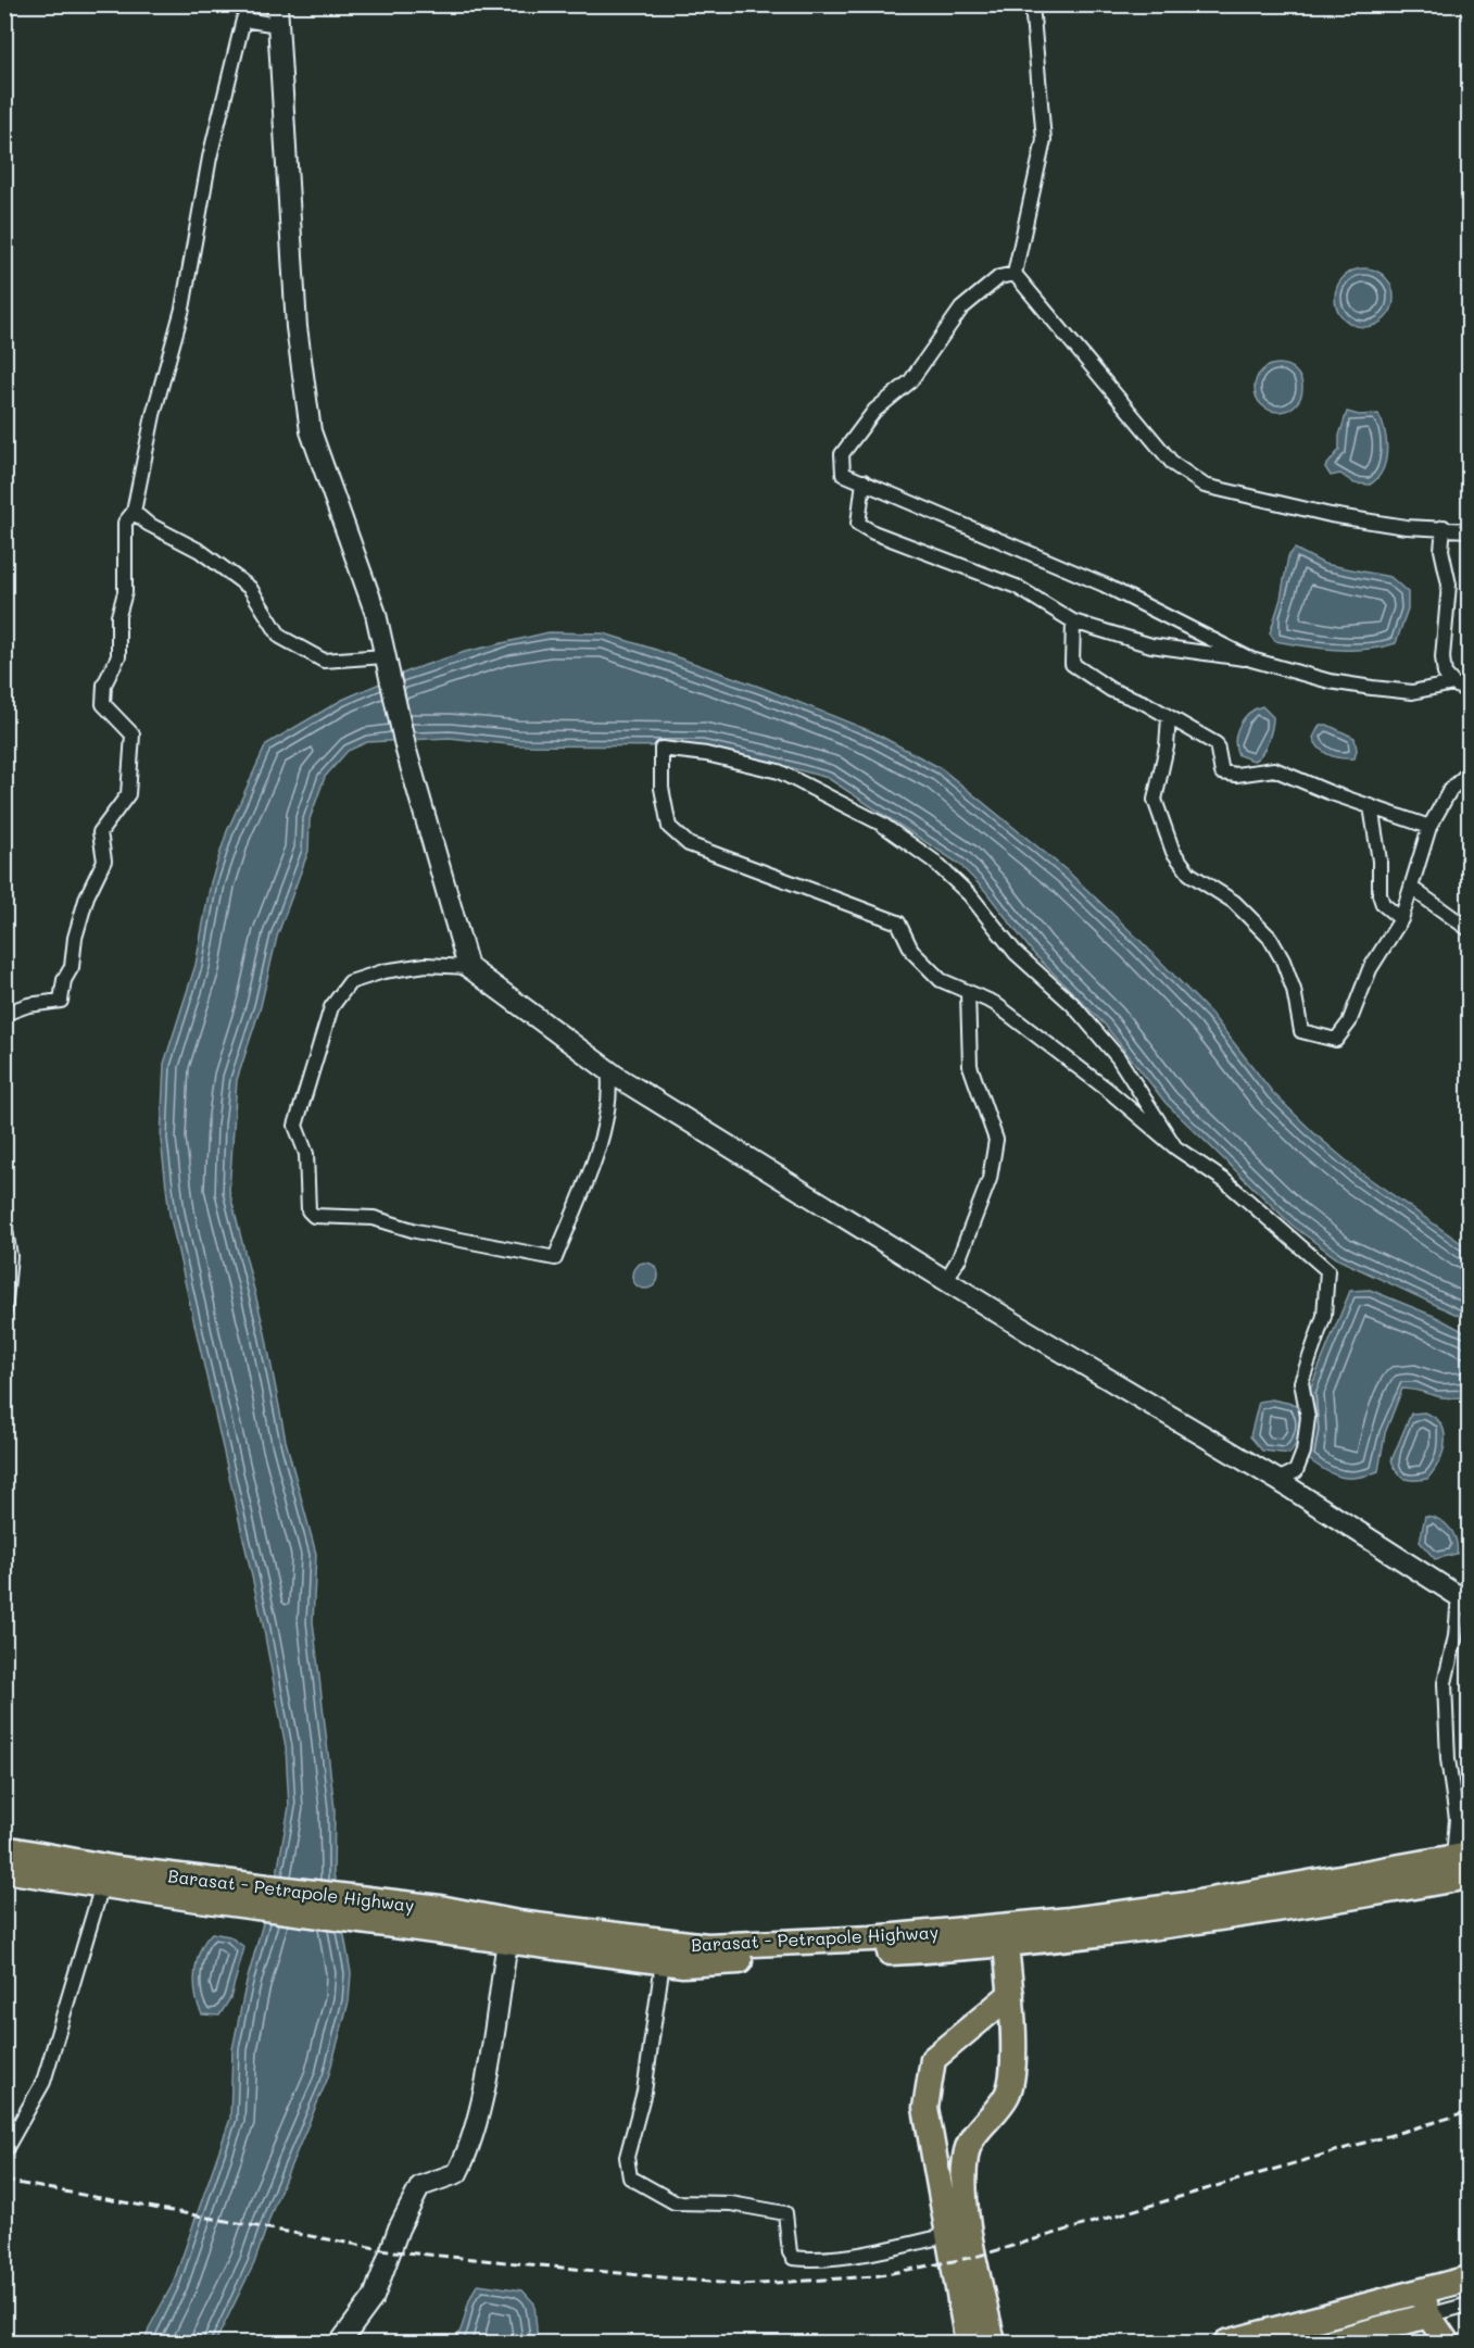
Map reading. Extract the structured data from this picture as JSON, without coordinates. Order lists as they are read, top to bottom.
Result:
{
  "streets": {
    "highway": ["Barasat - Petrapole Highway"]
  }
}
